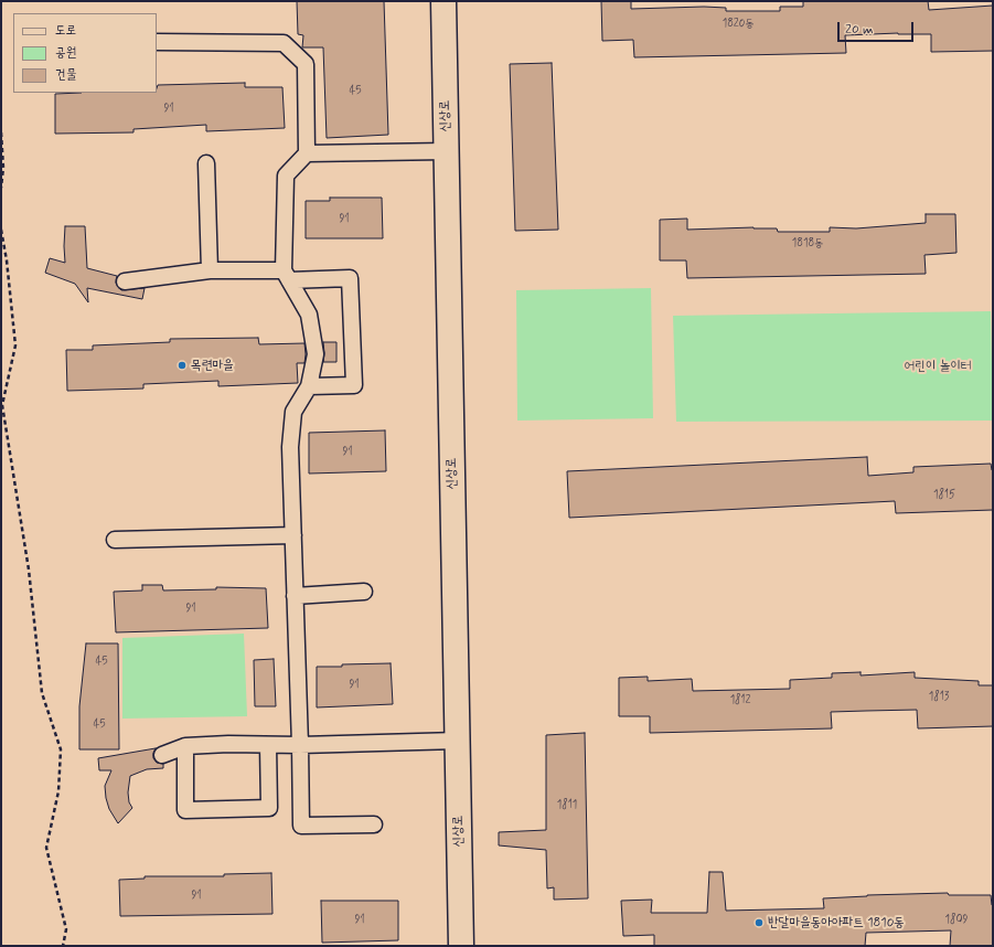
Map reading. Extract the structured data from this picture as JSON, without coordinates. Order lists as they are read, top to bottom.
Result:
{
  "streets": {
    "street": ["신상로"]
  },
  "parks": ["어린이 놀이터"],
  "places": ["목련마을", "반달마을동아아파트 1810동"],
  "house_numbers": [
    "1820동",
    "45",
    "91",
    "91",
    "1818동",
    "91",
    "1815",
    "91",
    "45",
    "91",
    "1813",
    "1812",
    "45",
    "1811",
    "91",
    "91",
    "1809"
  ],
  "legend": ["도로", "공원", "건물"],
  "scale_bar": "20 m"
}
